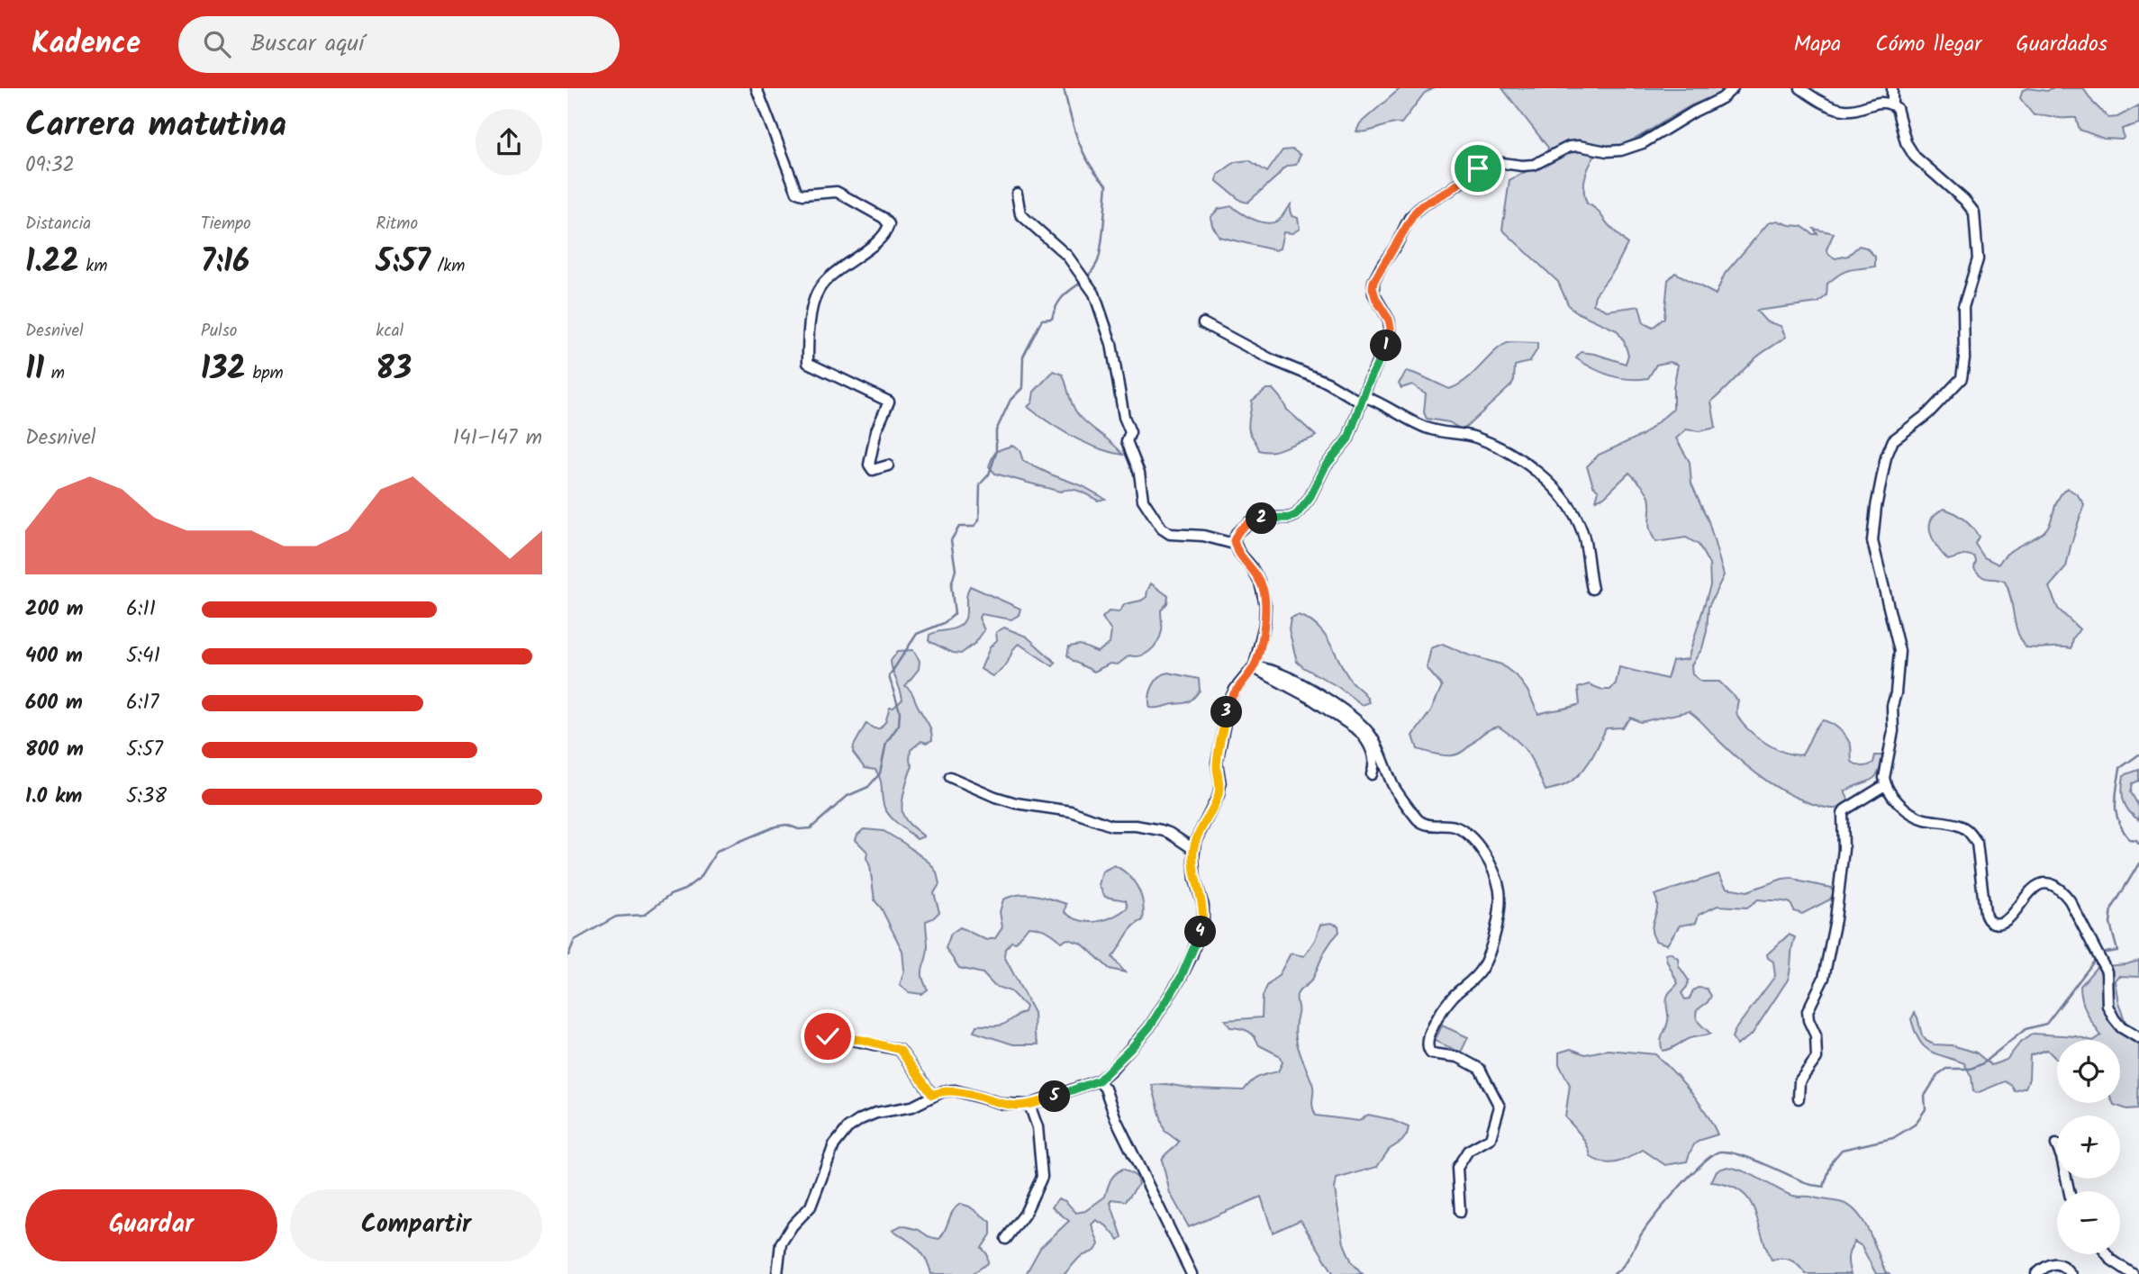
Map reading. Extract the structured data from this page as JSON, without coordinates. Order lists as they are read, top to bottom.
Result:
{
  "page": {
    "header": "Kadence",
    "search": "Buscar aquí",
    "nav": ["Mapa", "Cómo llegar", "Guardados"],
    "heading": ["Carrera matutina", "09:32"],
    "stats": [
      ["Distancia", "1.22 km"],
      ["Tiempo", "7:16"],
      ["Ritmo", "5:57 /km"],
      ["Desnivel", "11 m"],
      ["Pulso", "132 bpm"],
      ["kcal", "83"]
    ],
    "pins": [
      "1",
      "2",
      "3",
      "4",
      "5"
    ],
    "chart": ["Desnivel", "141–147 m"],
    "list": [
      {
        "name": "200 m",
        "note": "6:11"
      },
      {
        "name": "400 m",
        "note": "5:41"
      },
      {
        "name": "600 m",
        "note": "6:17"
      },
      {
        "name": "800 m",
        "note": "5:57"
      },
      {
        "name": "1.0 km",
        "note": "5:38"
      }
    ],
    "map_buttons": ["+", "−"],
    "buttons": ["Guardar", "Compartir"]
  }
}
